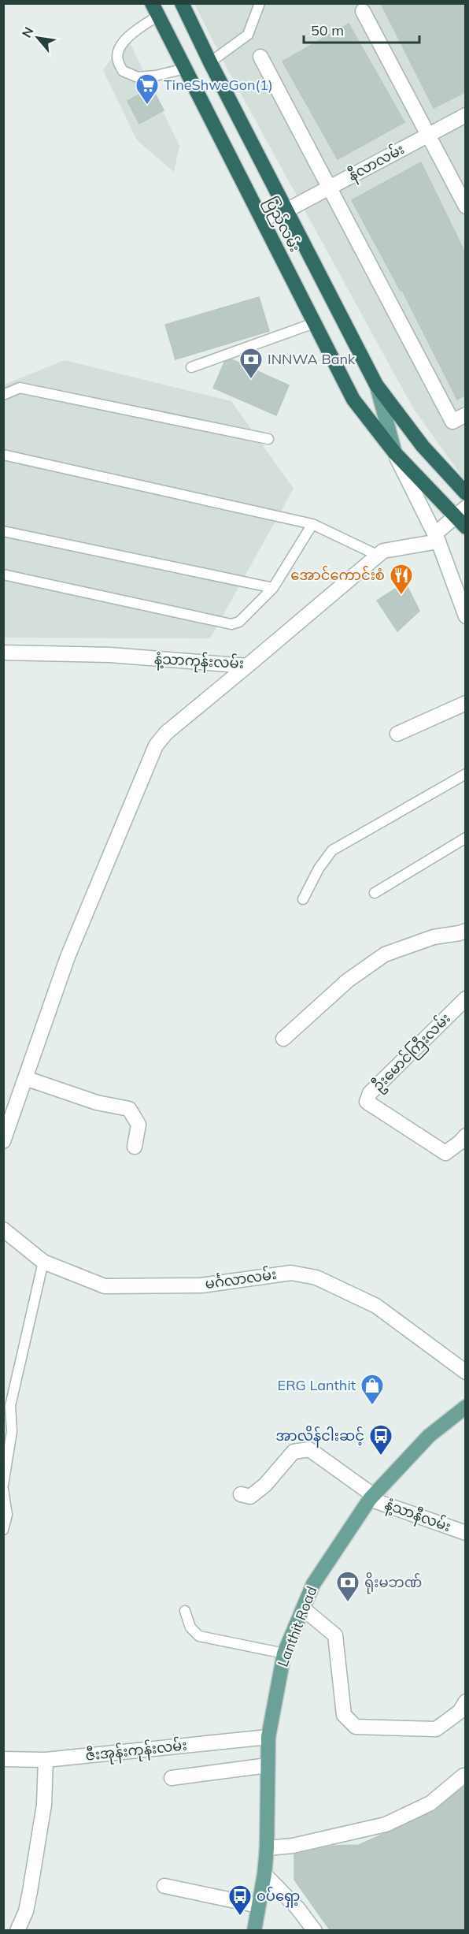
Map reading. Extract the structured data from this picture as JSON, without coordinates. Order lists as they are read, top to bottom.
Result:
{
  "streets": {
    "highway": ["ပြည်လမ်း"],
    "main road": ["Lanthit Road"],
    "street": [
      "နီလာလမ်း",
      "နံ့သာကုန်းလမ်း",
      "ဦးမောင်ကြီးလမ်း",
      "မင်္ဂလာလမ်း",
      "နံ့သာနီလမ်း",
      "ဇီးအုန်းကုန်းလမ်း"
    ]
  },
  "crossings": [
    ["နီလာလမ်း", "ပြည်လမ်း"],
    ["နံ့သာနီလမ်း", "Lanthit Road"],
    ["Lanthit Road", "ဇီးအုန်းကုန်းလမ်း"]
  ],
  "places": {
    "supermarket": ["TineShweGon(1)"],
    "bank": ["INNWA Bank", "ရိုးမဘဏ်"],
    "restaurant": ["အောင်ကောင်းစံ"],
    "shop": ["ERG Lanthit"],
    "bus stop": ["အာလိန်ငါးဆင့်", "၀ပ်ရှော့"]
  },
  "scale_bar": "50 m",
  "north": "top left"
}
